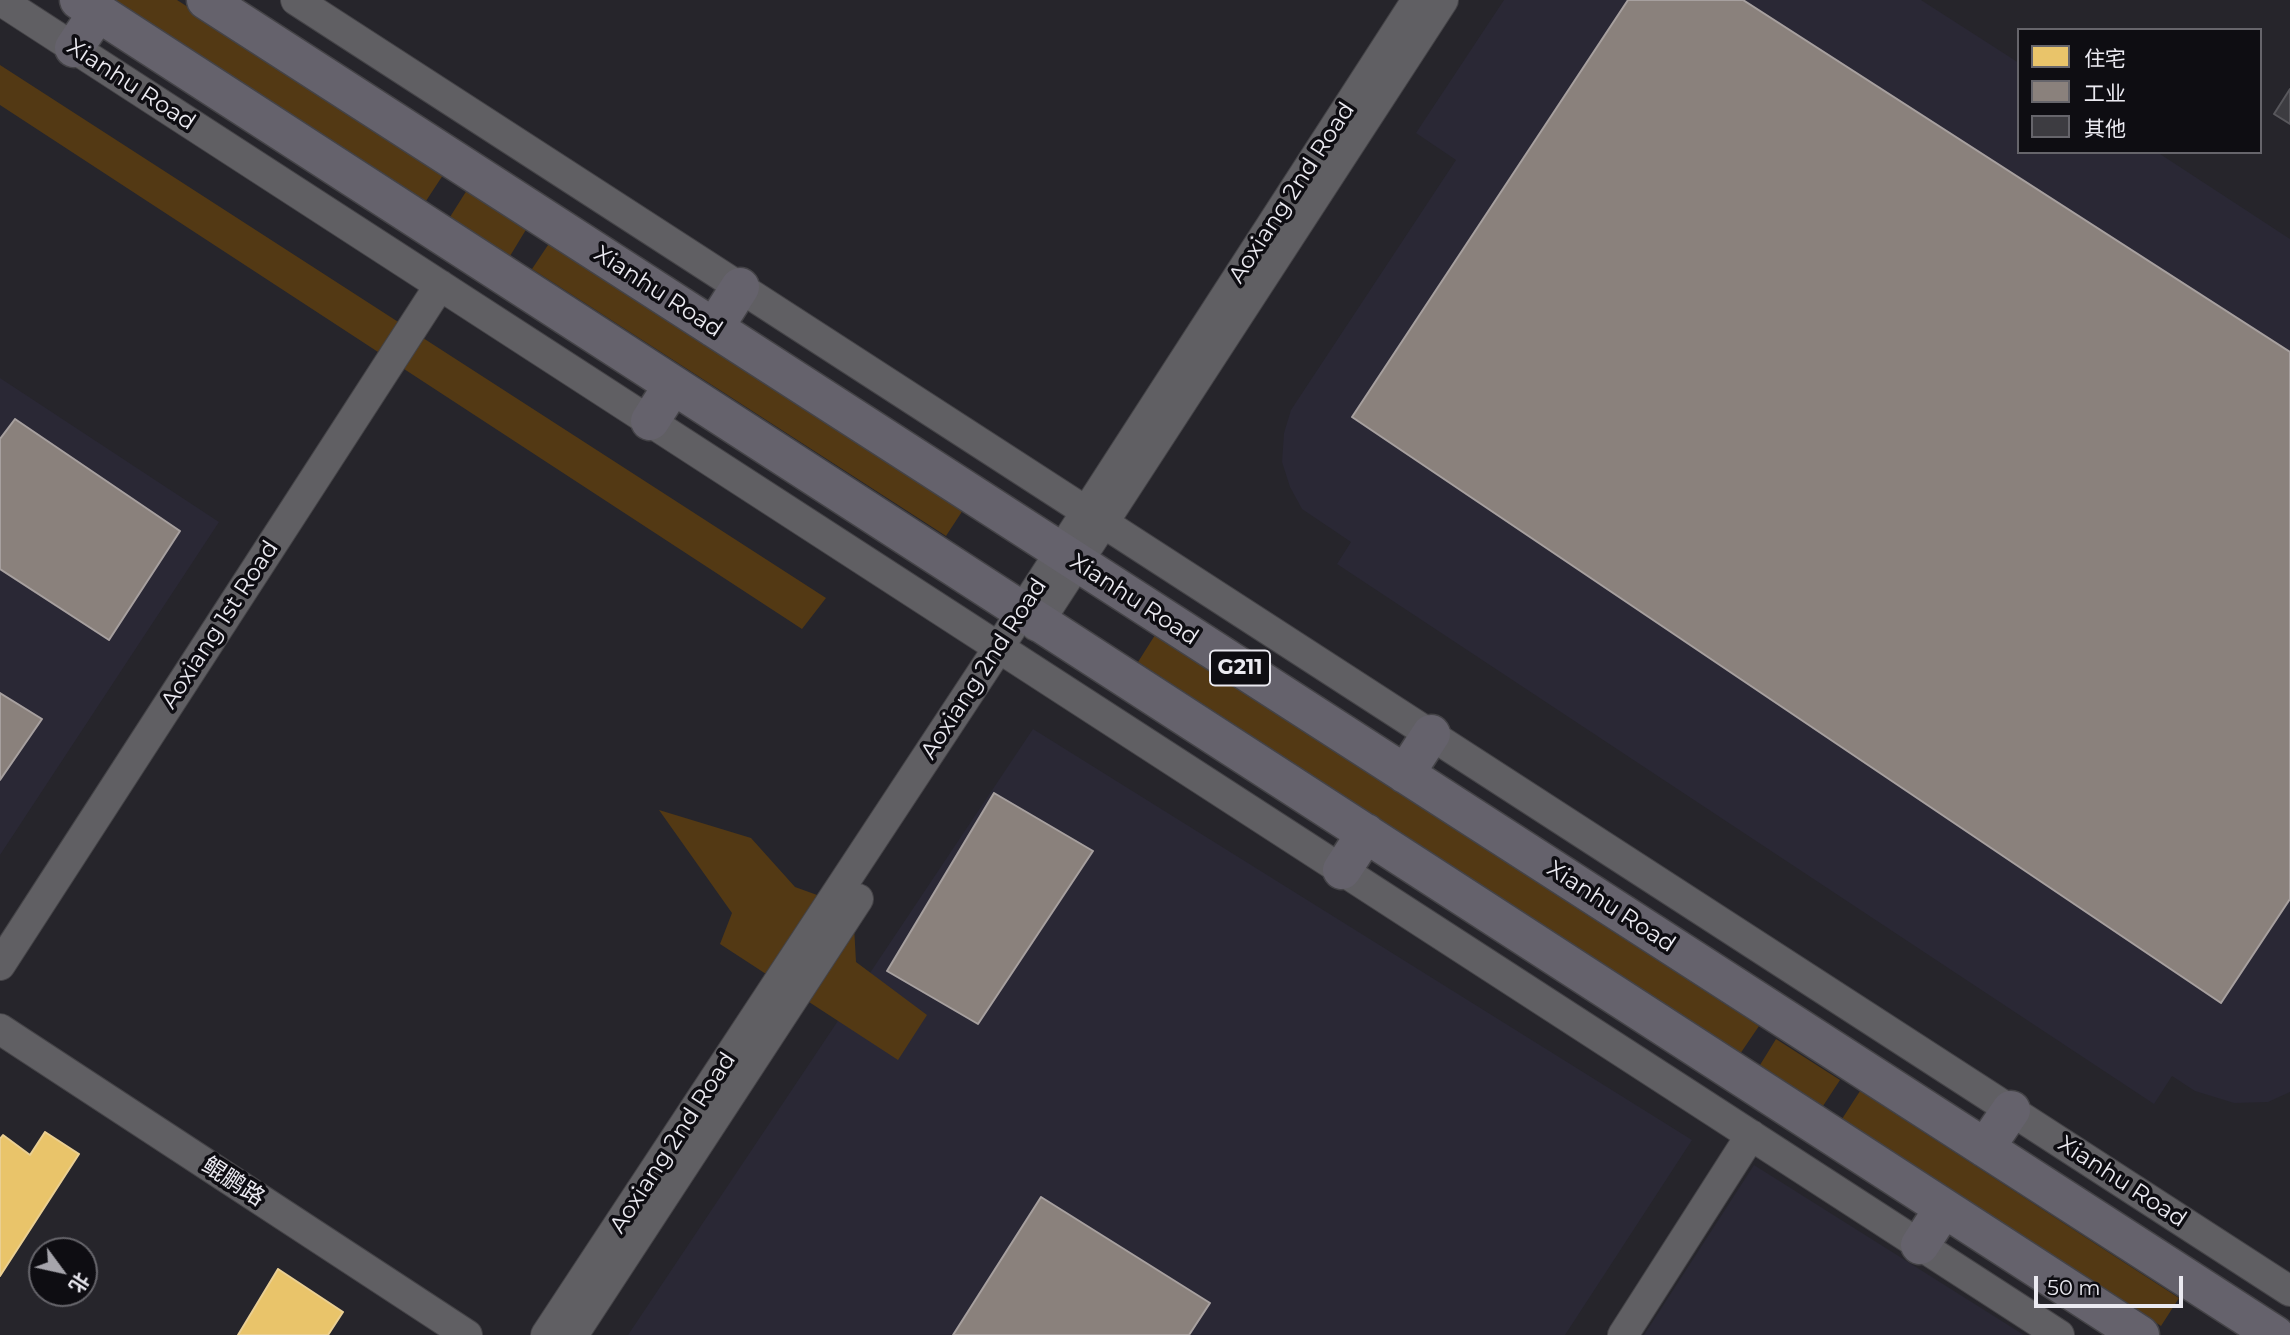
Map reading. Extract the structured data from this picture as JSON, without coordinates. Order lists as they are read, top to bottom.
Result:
{
  "streets": {
    "main road": ["Xianhu Road", "G211"],
    "street": ["Aoxiang 2nd Road", "Aoxiang 1st Road", "鲲鹏路"]
  },
  "crossings": [
    ["Xianhu Road", "Aoxiang 2nd Road"],
    ["Xianhu Road", "Aoxiang 1st Road"]
  ],
  "legend": ["住宅", "工业", "其他"],
  "scale_bar": "50 m",
  "north": "bottom right"
}
